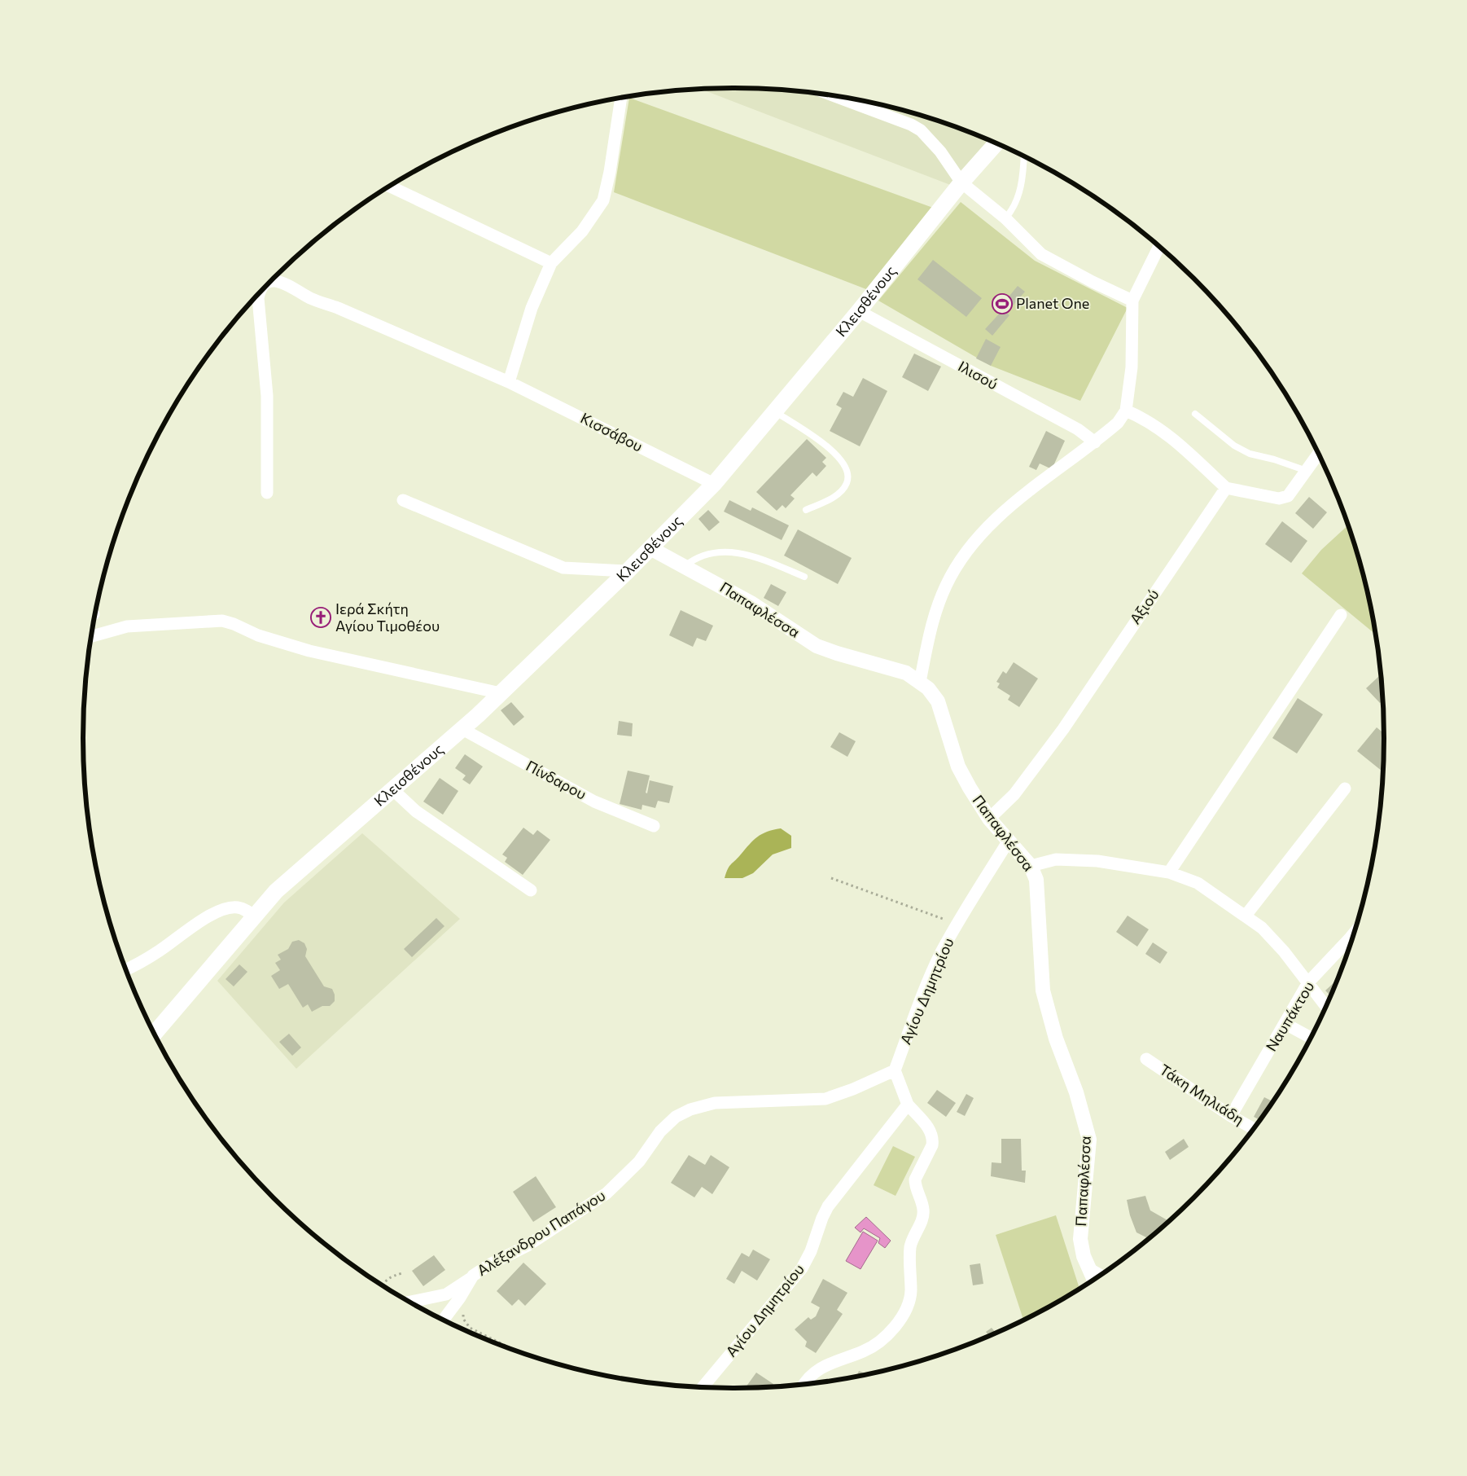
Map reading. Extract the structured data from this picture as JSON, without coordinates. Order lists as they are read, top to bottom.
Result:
{
  "streets": {
    "main road": ["Κλεισθένους"],
    "street": [
      "Ιλισού",
      "Κισσάβου",
      "Αξιού",
      "Παπαφλέσσα",
      "Πίνδαρου",
      "Αγίου Δημητρίου",
      "Ναυπάκτου",
      "Τάκη Μηλιάδη",
      "Αλέξανδρου Παπάγου"
    ]
  },
  "crossings": [
    ["Κλεισθένους", "Ιλισού"],
    ["Κλεισθένους", "Κισσάβου"],
    ["Κλεισθένους", "Παπαφλέσσα"],
    ["Κλεισθένους", "Πίνδαρου"],
    ["Αξιού", "Παπαφλέσσα"],
    ["Παπαφλέσσα", "Αγίου Δημητρίου"],
    ["Αγίου Δημητρίου", "Αλέξανδρου Παπάγου"],
    ["Ναυπάκτου", "Τάκη Μηλιάδη"]
  ],
  "places": {
    "sports": ["Planet One"],
    "church": ["Ιερά Σκήτη Αγίου Τιμοθέου"]
  }
}
